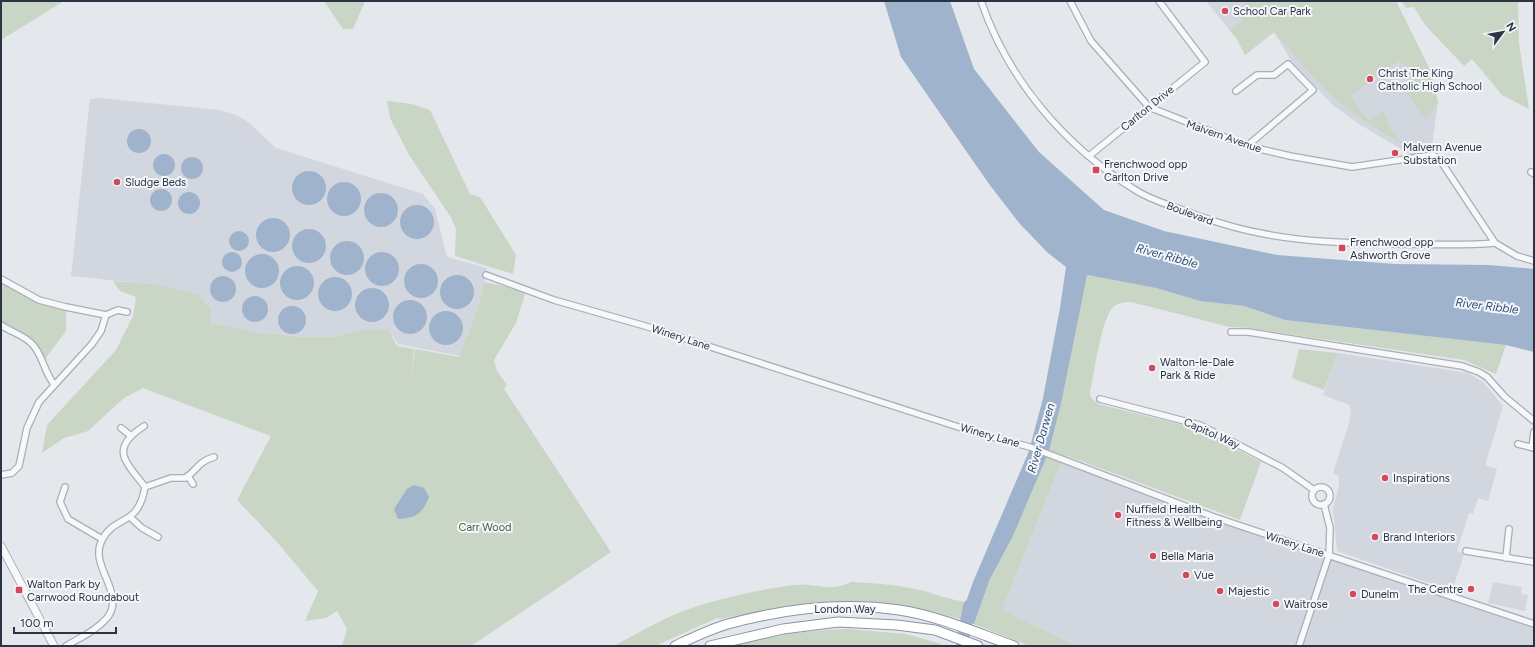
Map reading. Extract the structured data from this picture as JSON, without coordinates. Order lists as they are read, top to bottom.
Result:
{
  "streets": {
    "highway": ["London Way"],
    "street": [
      "Carlton Drive",
      "Malvern Avenue",
      "Boulevard",
      "Winery Lane",
      "Capitol Way"
    ]
  },
  "crossings": [
    ["Carlton Drive", "Malvern Avenue"],
    ["Carlton Drive", "Boulevard"],
    ["Malvern Avenue", "Boulevard"],
    ["Winery Lane", "Capitol Way"]
  ],
  "water": ["River Ribble", "River Darwen"],
  "parks": ["Carr Wood"],
  "places": {
    "other": [
      "School Car Park",
      "Christ The King Catholic High School",
      "Malvern Avenue Substation",
      "Sludge Beds",
      "Walton-le-Dale Park & Ride",
      "Inspirations",
      "Nuffield Health Fitness & Wellbeing",
      "Brand Interiors",
      "Bella Maria",
      "Vue",
      "The Centre",
      "Majestic",
      "Dunelm",
      "Waitrose"
    ],
    "transit": ["Frenchwood opp Carlton Drive", "Frenchwood opp Ashworth Grove", "Walton Park by Carrwood Roundabout"]
  },
  "scale_bar": "100 m",
  "north": "top right"
}
